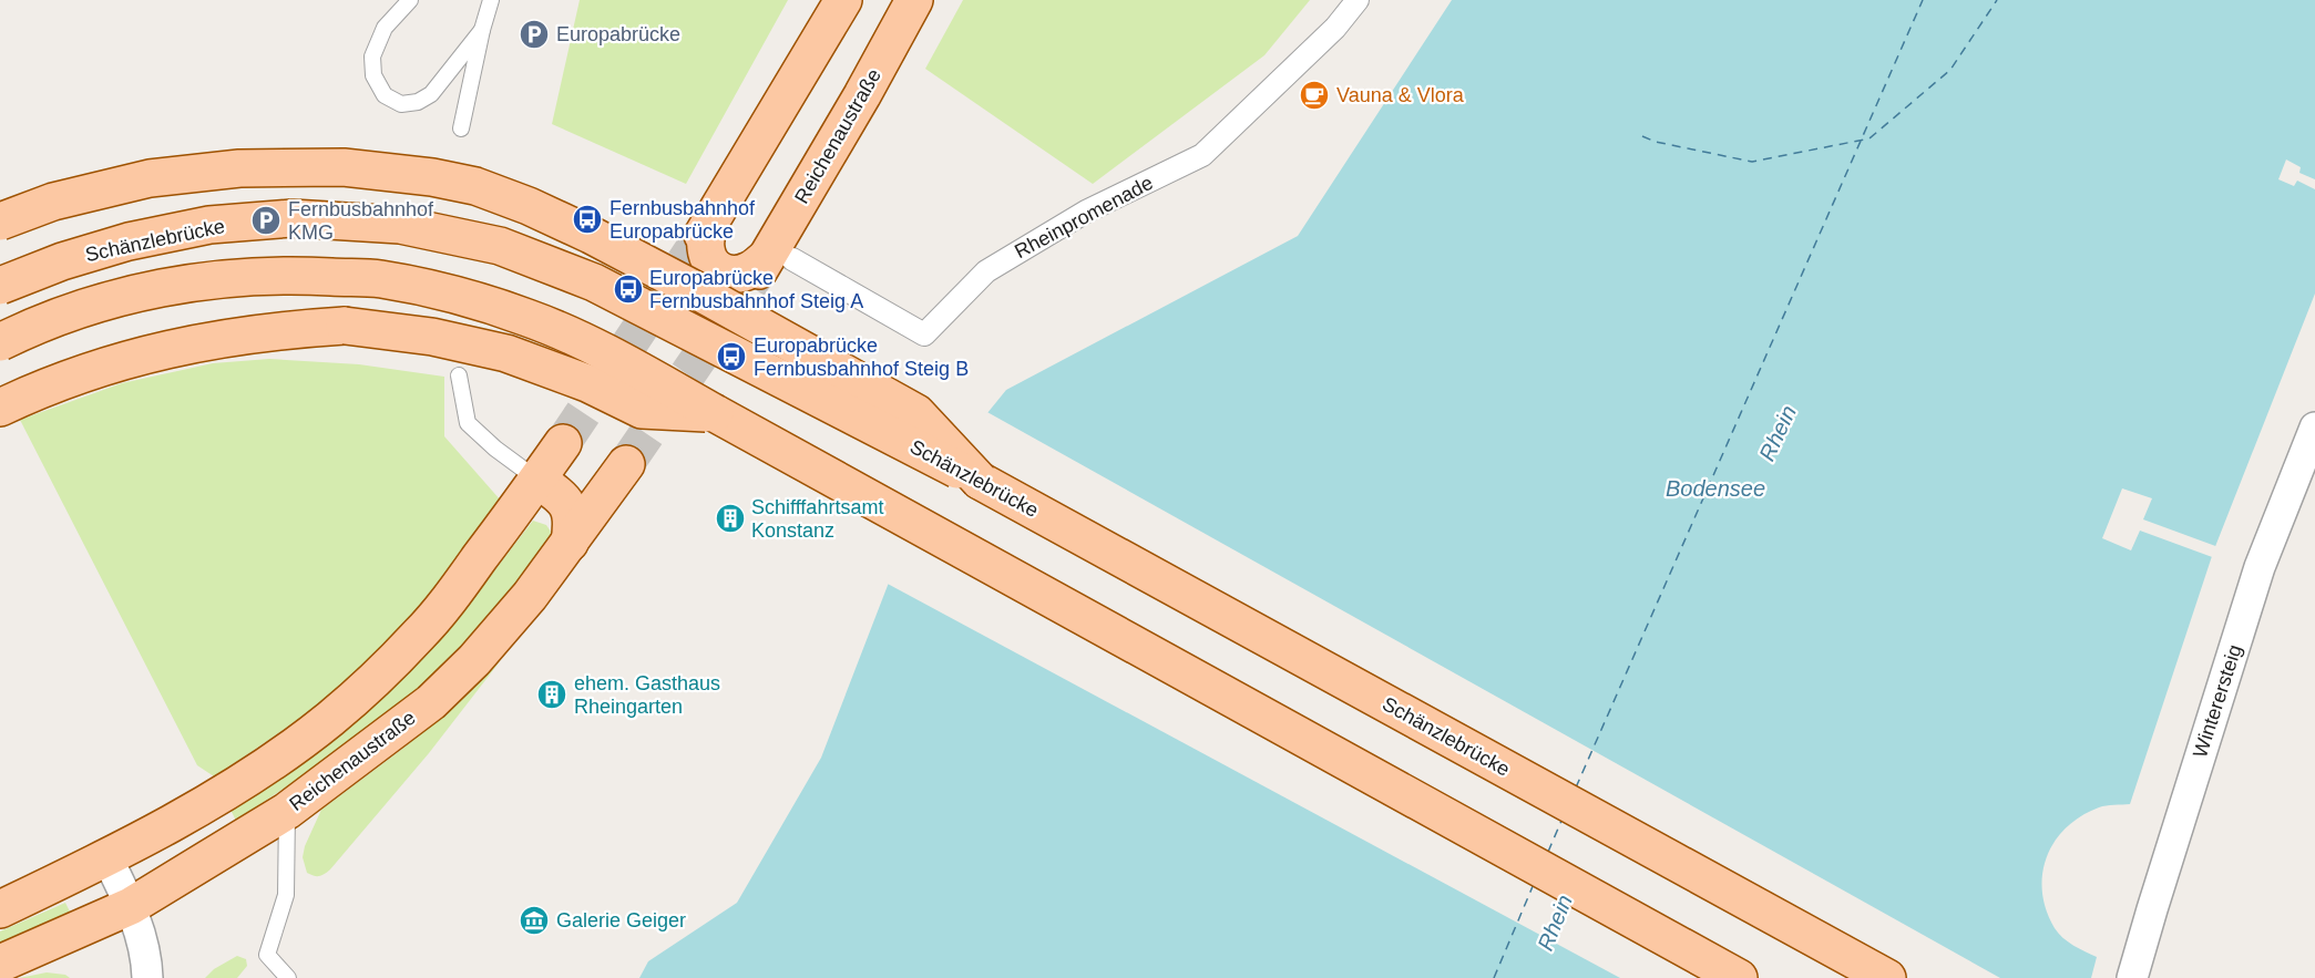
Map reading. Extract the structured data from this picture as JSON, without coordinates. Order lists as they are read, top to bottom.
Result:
{
  "streets": {
    "main road": ["Reichenaustraße", "Schänzlebrücke"],
    "street": ["Rheinpromenade", "Winterersteig"]
  },
  "crossings": [
    ["Reichenaustraße", "Rheinpromenade"]
  ],
  "water": ["Rhein", "Bodensee"],
  "places": {
    "parking": ["Europabrücke", "Fernbusbahnhof KMG"],
    "cafe": ["Vauna & Vlora"],
    "bus stop": ["Fernbusbahnhof Europabrücke", "Europabrücke Fernbusbahnhof Steig A", "Europabrücke Fernbusbahnhof Steig B"],
    "building": ["Schifffahrtsamt Konstanz", "ehem. Gasthaus Rheingarten"],
    "museum": ["Galerie Geiger"]
  }
}
